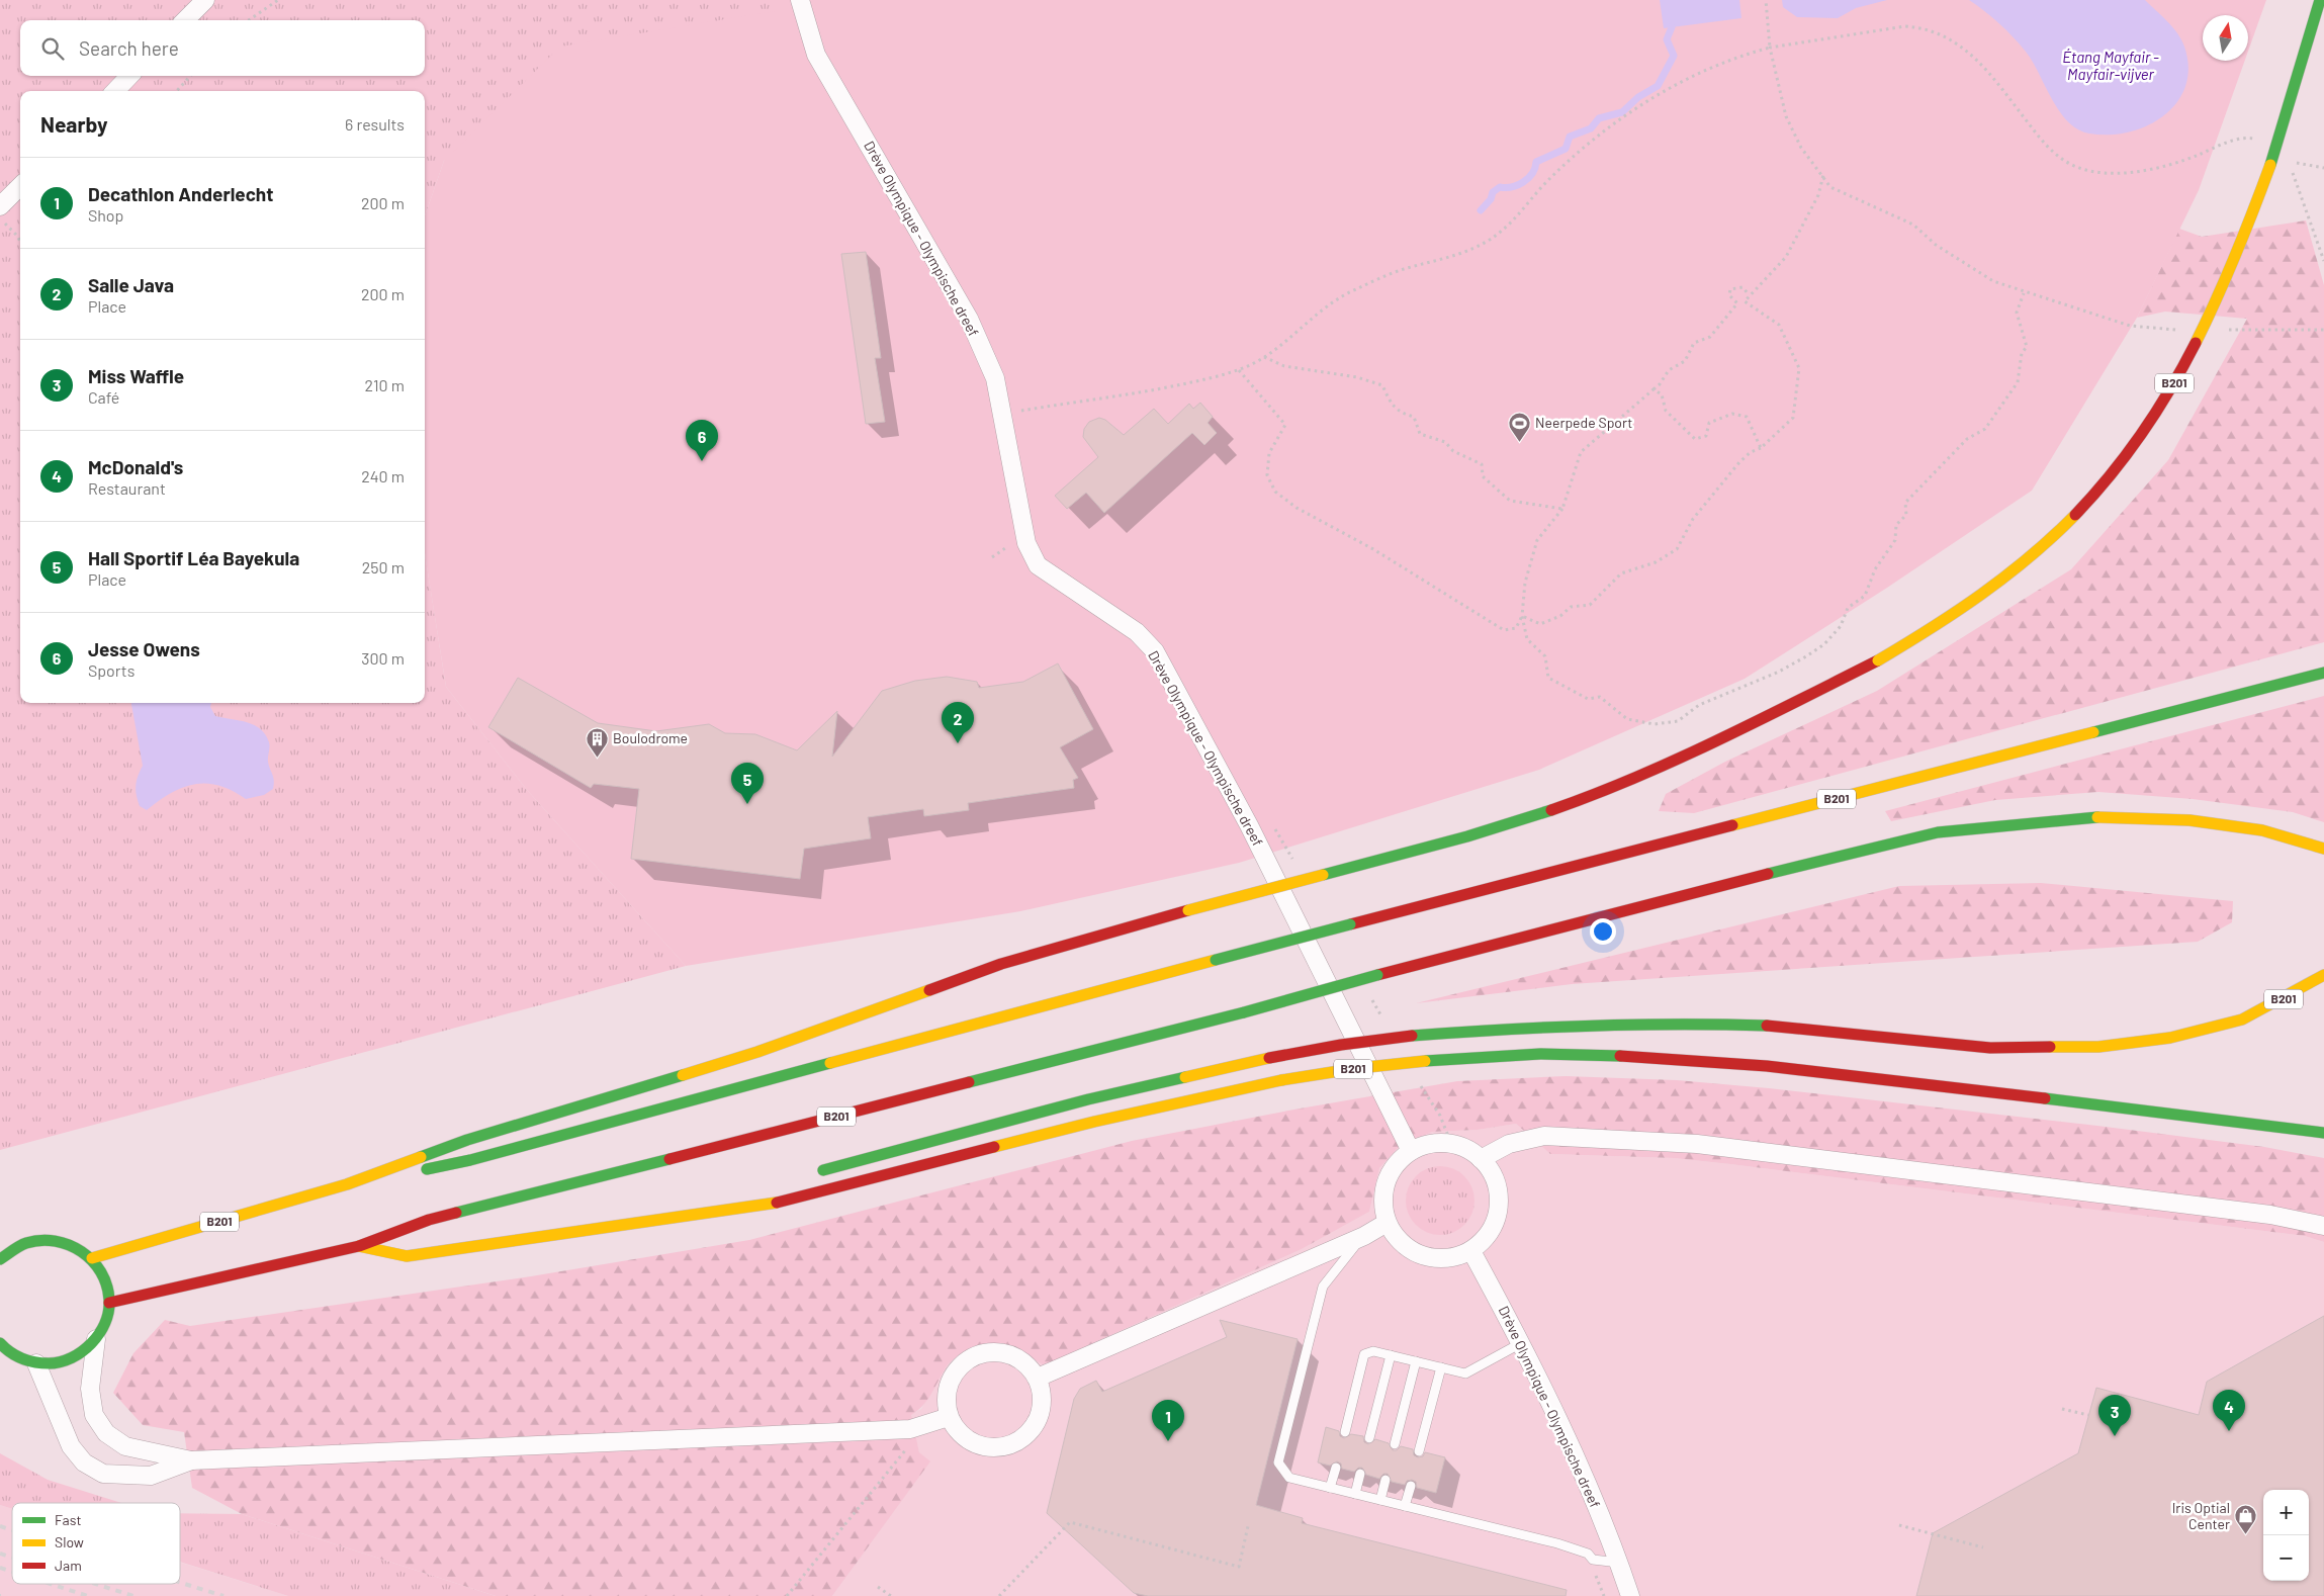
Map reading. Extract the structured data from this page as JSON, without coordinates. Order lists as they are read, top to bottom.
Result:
{
  "streets": {
    "highway": ["B201"],
    "street": ["Drève Olympique - Olympische dreef"]
  },
  "water": ["Étang Mayfair - Mayfair-vijver"],
  "places": {
    "sports": ["Neerpede Sport"],
    "building": ["Boulodrome"],
    "shop": ["Iris Optial Center"]
  },
  "legend": ["Fast", "Slow", "Jam"],
  "north": "top",
  "page": {
    "search": "Search here",
    "heading": ["Nearby", "6 results"],
    "list": [
      {
        "mark": "1",
        "name": "Decathlon Anderlecht",
        "note": "Shop",
        "value": "200 m"
      },
      {
        "mark": "2",
        "name": "Salle Java",
        "note": "Place",
        "value": "200 m"
      },
      {
        "mark": "3",
        "name": "Miss Waffle",
        "note": "Café",
        "value": "210 m"
      },
      {
        "mark": "4",
        "name": "McDonald's",
        "note": "Restaurant",
        "value": "240 m"
      },
      {
        "mark": "5",
        "name": "Hall Sportif Léa Bayekula",
        "note": "Place",
        "value": "250 m"
      },
      {
        "mark": "6",
        "name": "Jesse Owens",
        "note": "Sports",
        "value": "300 m"
      }
    ],
    "pins": [
      "6",
      "2",
      "5",
      "4",
      "3",
      "1"
    ],
    "map_buttons": ["+", "−"]
  }
}
